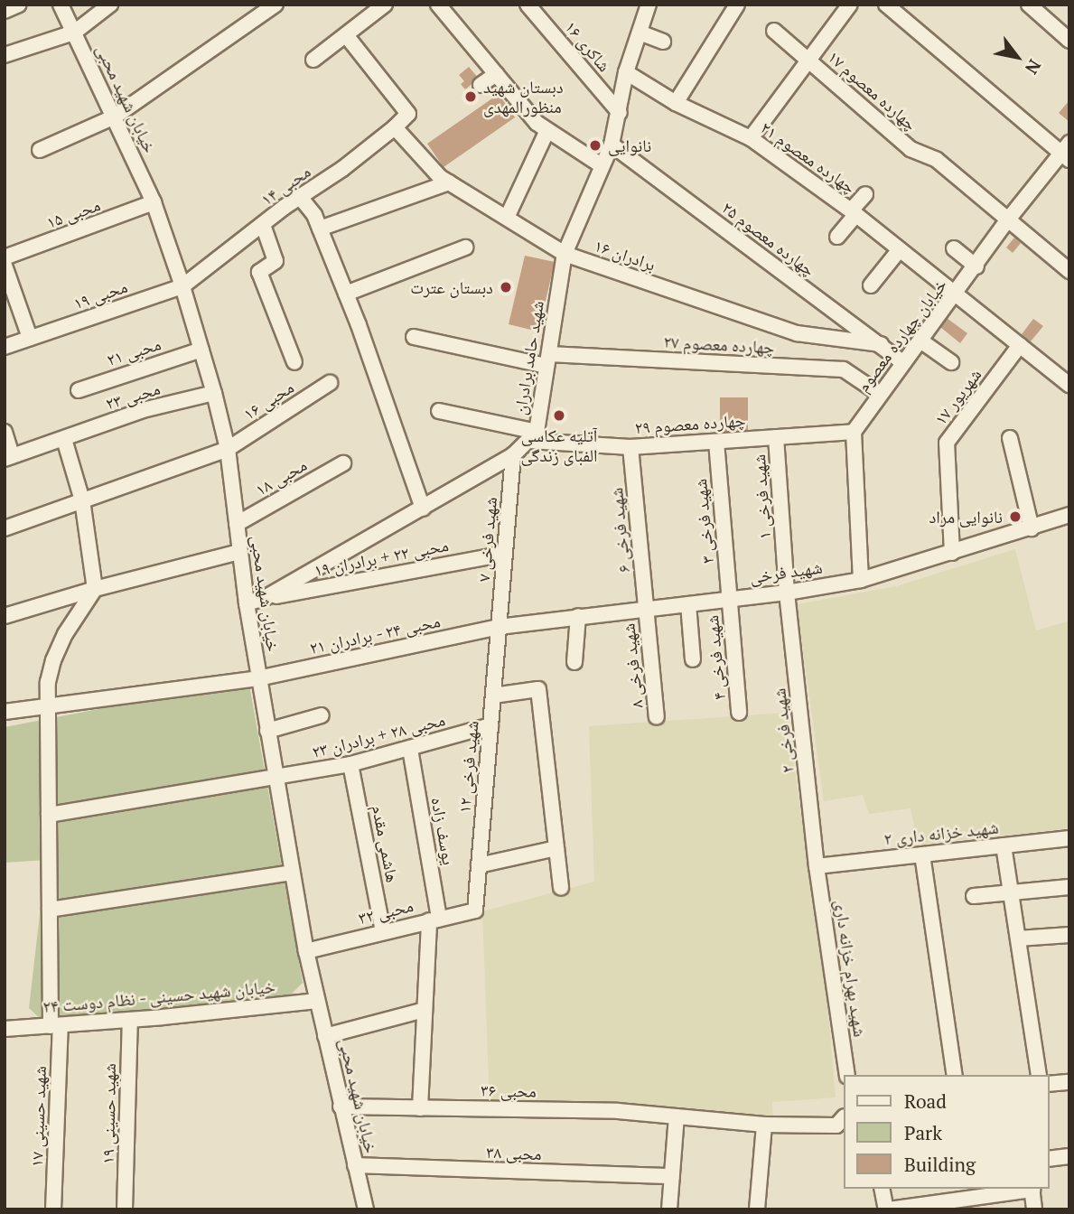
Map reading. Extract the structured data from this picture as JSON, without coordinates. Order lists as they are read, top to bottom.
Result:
{
  "streets": {
    "street": [
      "شاکری ۱۶",
      "چهارده معصوم ۱۷",
      "خیابان شهید محبی",
      "چهارده معصوم ۲۱",
      "محبی ۱۴",
      "محبی ۱۵",
      "چهارده معصوم ۲۵",
      "برادران ۱۶",
      "محبی ۱۹",
      "خیابان چهارده معصوم",
      "چهارده معصوم ۲۷",
      "محبی ۲۱",
      "شهید حامد برادران",
      "محبی ۲۳",
      "۱۷ شهریور",
      "محبی ۱۶",
      "چهارده معصوم ۲۹",
      "محبی ۱۸",
      "شهید فرخی ۱",
      "شهید فرخی ۳",
      "شهید فرخی ۶",
      "شهید فرخی ۷",
      "محبی ۲۲ + برادران ۱۹",
      "شهید فرخی",
      "محبی ۲۴ - برادران ۲۱",
      "شهید فرخی ۴",
      "شهید فرخی ۸",
      "شهید فرخی ۲",
      "محبی ۲۸ + برادران ۲۳",
      "شهید فرخی ۱۲",
      "یوسف زاده",
      "شهید خزانه داری ۲",
      "هاشمی مقدم",
      "محبی ۳۲",
      "شهید بهرام خزانه داری",
      "خیابان شهید حسینی - نظام دوست ۲۴",
      "محبی ۳۶",
      "شهید حسینی ۱۹",
      "شهید حسینی ۱۷",
      "محبی ۳۸"
    ]
  },
  "crossings": [
    ["شاکری ۱۶", "شهید حامد برادران"],
    ["چهارده معصوم ۱۷", "خیابان چهارده معصوم"],
    ["خیابان شهید محبی", "محبی ۱۴"],
    ["خیابان شهید محبی", "محبی ۱۵"],
    ["خیابان شهید محبی", "محبی ۱۹"],
    ["خیابان شهید محبی", "محبی ۲۱"],
    ["خیابان شهید محبی", "شهید حامد برادران"],
    ["خیابان شهید محبی", "محبی ۲۳"],
    ["خیابان شهید محبی", "محبی ۱۶"],
    ["خیابان شهید محبی", "محبی ۱۸"],
    ["خیابان شهید محبی", "محبی ۲۴ - برادران ۲۱"],
    ["خیابان شهید محبی", "محبی ۲۸ + برادران ۲۳"],
    ["خیابان شهید محبی", "محبی ۳۲"],
    ["خیابان شهید محبی", "خیابان شهید حسینی - نظام دوست ۲۴"],
    ["خیابان شهید محبی", "محبی ۳۶"],
    ["خیابان شهید محبی", "محبی ۳۸"],
    ["چهارده معصوم ۲۱", "خیابان چهارده معصوم"],
    ["چهارده معصوم ۲۱", "شهید حامد برادران"],
    ["چهارده معصوم ۲۱", "۱۷ شهریور"],
    ["محبی ۱۴", "برادران ۱۶"],
    ["محبی ۱۴", "محبی ۱۹"],
    ["چهارده معصوم ۲۵", "برادران ۱۶"],
    ["چهارده معصوم ۲۵", "خیابان چهارده معصوم"],
    ["چهارده معصوم ۲۵", "شهید حامد برادران"],
    ["برادران ۱۶", "شهید حامد برادران"],
    ["خیابان چهارده معصوم", "چهارده معصوم ۲۷"],
    ["خیابان چهارده معصوم", "چهارده معصوم ۲۹"],
    ["چهارده معصوم ۲۷", "شهید حامد برادران"],
    ["شهید حامد برادران", "چهارده معصوم ۲۹"],
    ["شهید حامد برادران", "شهید فرخی ۷"],
    ["شهید حامد برادران", "محبی ۲۲ + برادران ۱۹"],
    ["۱۷ شهریور", "شهید فرخی"],
    ["چهارده معصوم ۲۹", "شهید فرخی ۱"],
    ["چهارده معصوم ۲۹", "شهید فرخی ۳"],
    ["چهارده معصوم ۲۹", "شهید فرخی ۶"],
    ["شهید فرخی ۱", "شهید فرخی"],
    ["شهید فرخی ۱", "شهید فرخی ۲"],
    ["شهید فرخی ۳", "شهید فرخی"],
    ["شهید فرخی ۳", "شهید فرخی ۴"],
    ["شهید فرخی ۶", "شهید فرخی"],
    ["شهید فرخی ۶", "شهید فرخی ۸"],
    ["شهید فرخی ۷", "محبی ۲۲ + برادران ۱۹"],
    ["شهید فرخی ۷", "شهید فرخی"],
    ["شهید فرخی ۷", "محبی ۲۴ - برادران ۲۱"],
    ["شهید فرخی ۷", "شهید فرخی ۱۲"],
    ["شهید فرخی", "محبی ۲۴ - برادران ۲۱"],
    ["شهید فرخی", "شهید فرخی ۴"],
    ["شهید فرخی", "شهید فرخی ۸"],
    ["شهید فرخی", "شهید فرخی ۲"],
    ["شهید فرخی", "شهید فرخی ۱۲"],
    ["محبی ۲۴ - برادران ۲۱", "شهید فرخی ۱۲"],
    ["محبی ۲۴ - برادران ۲۱", "شهید حسینی ۱۷"],
    ["شهید فرخی ۲", "شهید خزانه داری ۲"],
    ["شهید فرخی ۲", "شهید بهرام خزانه داری"],
    ["محبی ۲۸ + برادران ۲۳", "شهید فرخی ۱۲"],
    ["محبی ۲۸ + برادران ۲۳", "یوسف زاده"],
    ["محبی ۲۸ + برادران ۲۳", "هاشمی مقدم"],
    ["محبی ۲۸ + برادران ۲۳", "شهید حسینی ۱۷"],
    ["شهید فرخی ۱۲", "محبی ۳۲"],
    ["یوسف زاده", "محبی ۳۲"],
    ["یوسف زاده", "محبی ۳۶"],
    ["شهید خزانه داری ۲", "شهید بهرام خزانه داری"],
    ["هاشمی مقدم", "محبی ۳۲"],
    ["خیابان شهید حسینی - نظام دوست ۲۴", "شهید حسینی ۱۹"],
    ["خیابان شهید حسینی - نظام دوست ۲۴", "شهید حسینی ۱۷"]
  ],
  "places": [
    "دبستان شهید منظورالمهدی",
    "نانوایی",
    "دبستان عترت",
    "آتلیه عکاسی الفبای زندگی",
    "نانوایی مراد"
  ],
  "legend": ["Road", "Park", "Building"],
  "north": "bottom right"
}
